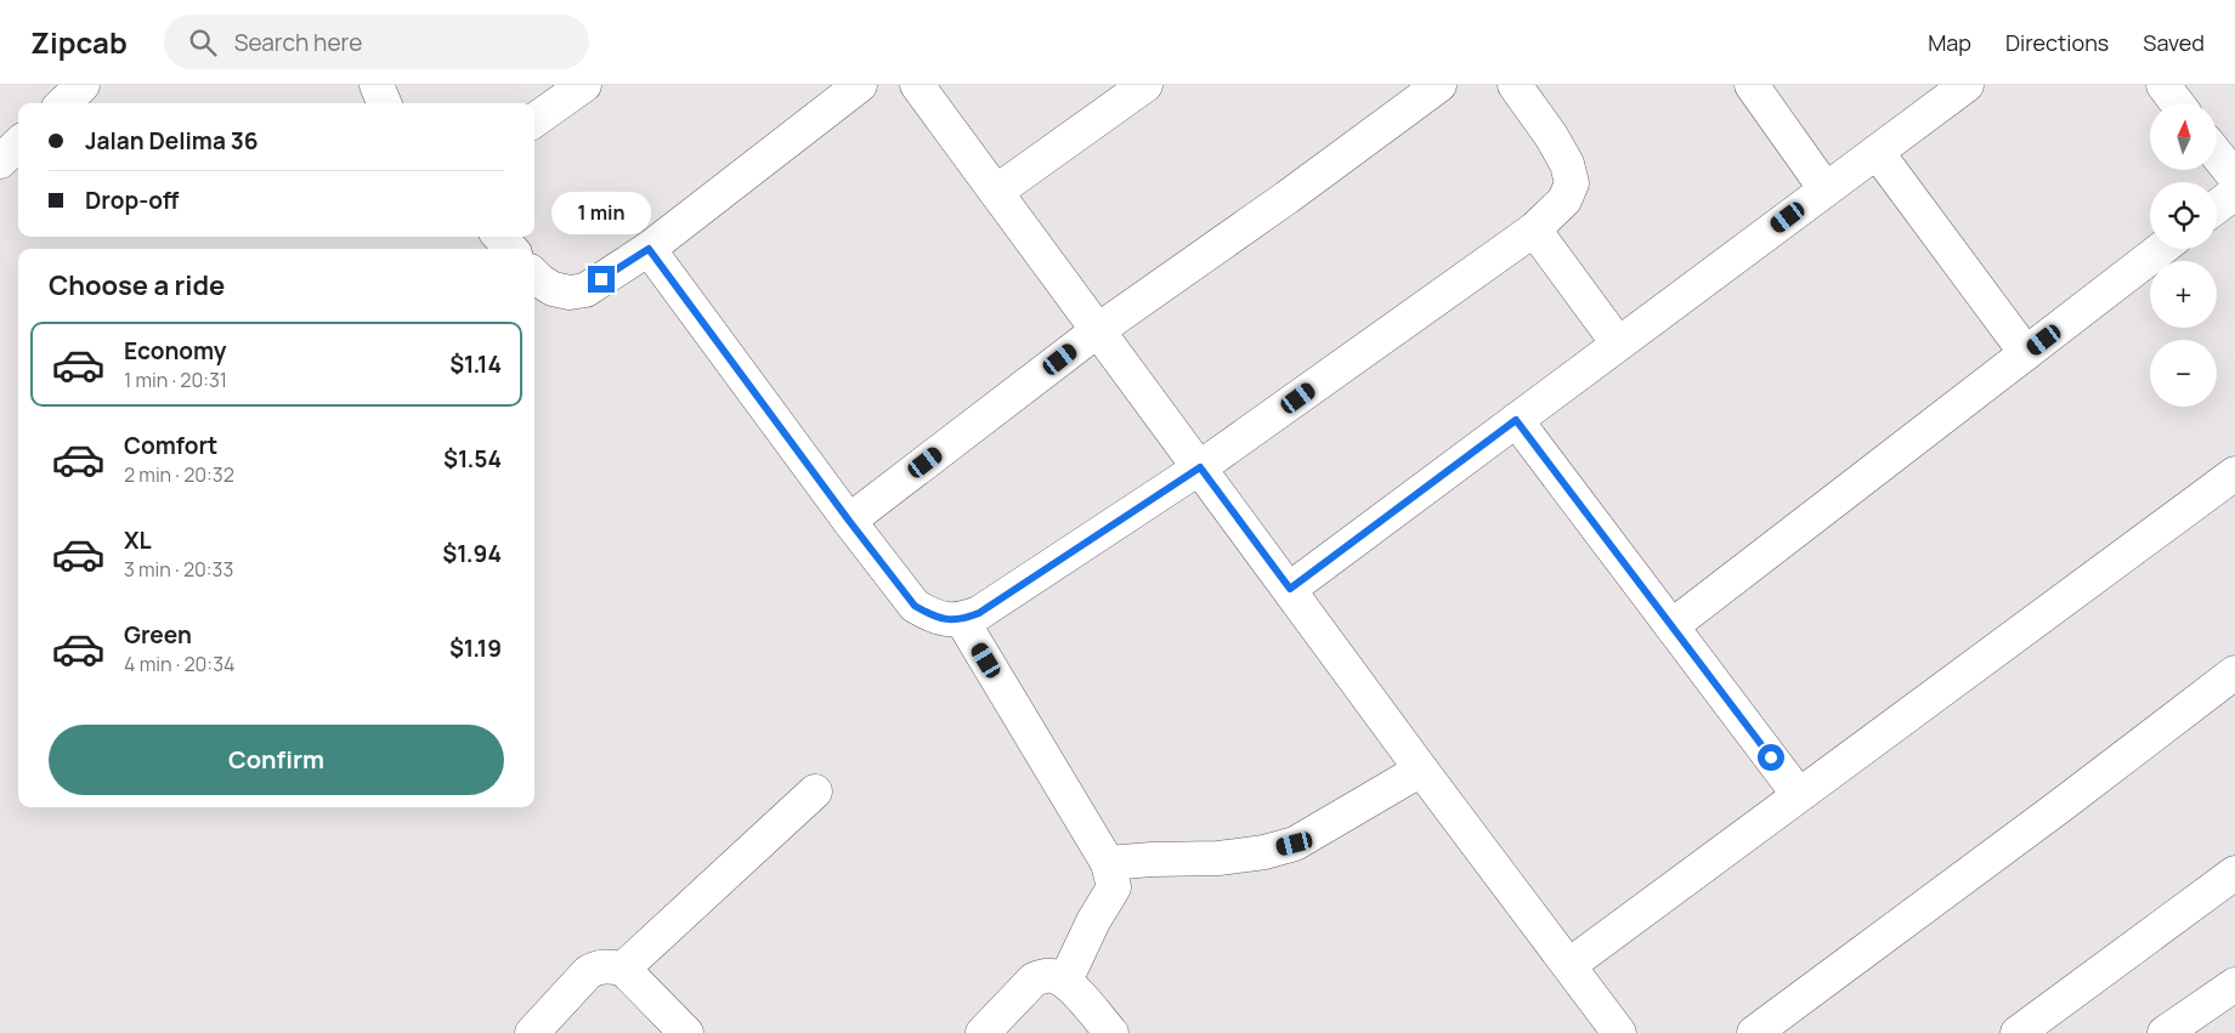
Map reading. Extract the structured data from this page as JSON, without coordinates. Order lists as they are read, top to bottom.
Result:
{
  "north": "top",
  "page": {
    "header": "Zipcab",
    "search": "Search here",
    "nav": ["Map", "Directions", "Saved"],
    "map_buttons": ["+", "−"],
    "banner": ["Jalan Delima 36", "Drop-off"],
    "bubble": "1 min",
    "heading": "Choose a ride",
    "list": [
      {
        "name": "Economy",
        "note": "1 min · 20:31",
        "value": "$1.14"
      },
      {
        "name": "Comfort",
        "note": "2 min · 20:32",
        "value": "$1.54"
      },
      {
        "name": "XL",
        "note": "3 min · 20:33",
        "value": "$1.94"
      },
      {
        "name": "Green",
        "note": "4 min · 20:34",
        "value": "$1.19"
      }
    ],
    "buttons": "Confirm"
  }
}
